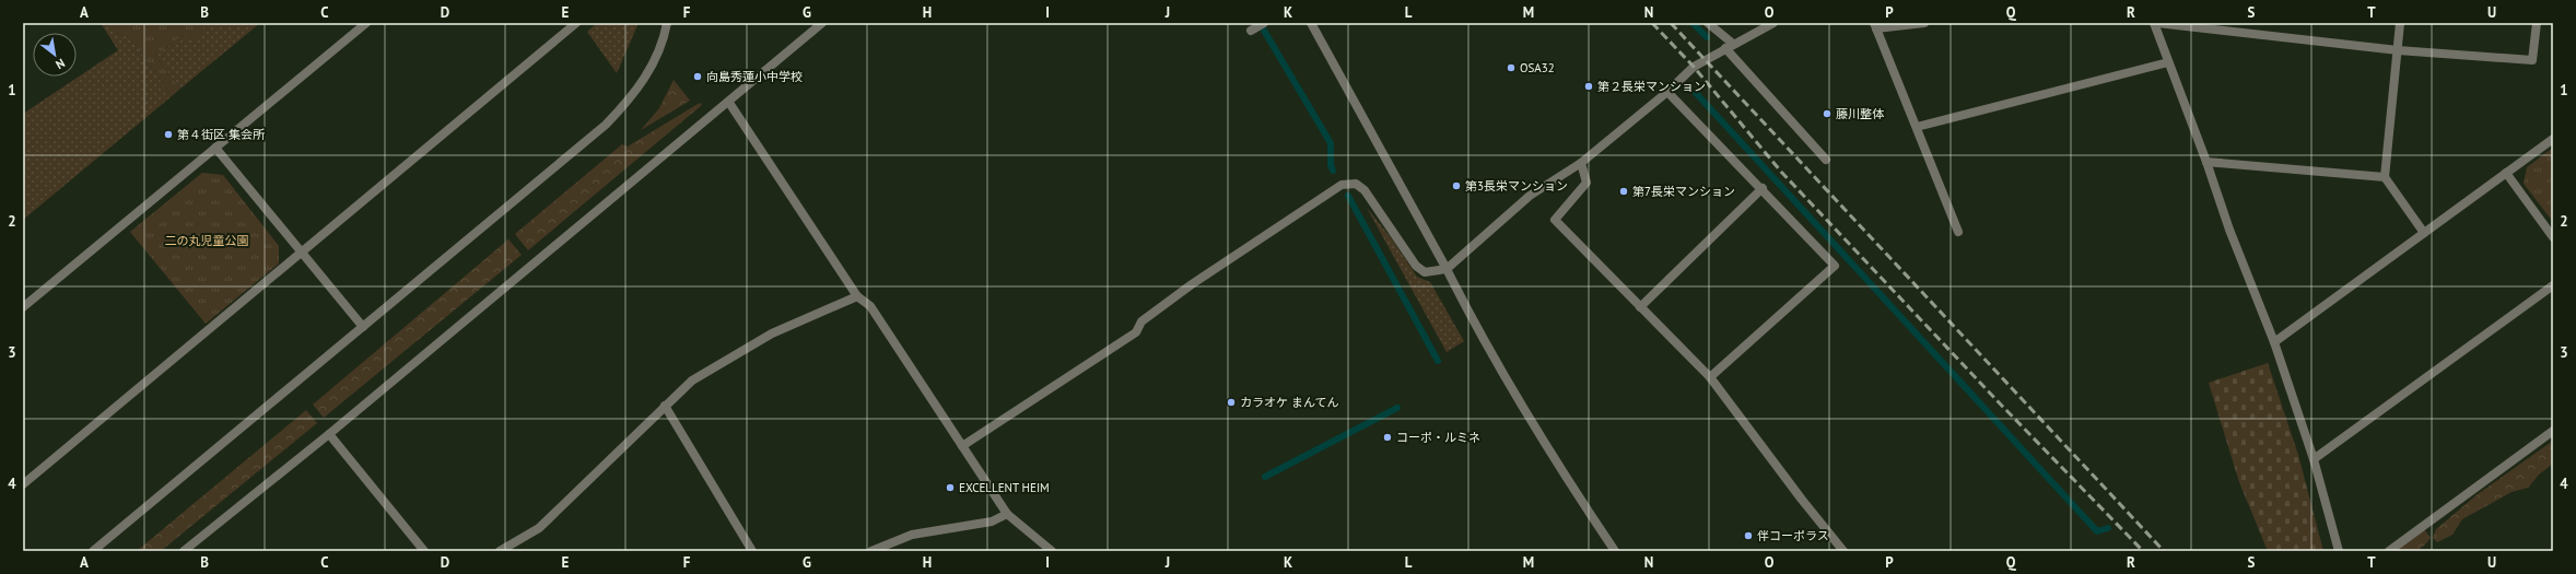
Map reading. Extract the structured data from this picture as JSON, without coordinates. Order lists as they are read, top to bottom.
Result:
{
  "parks": ["二の丸児童公園"],
  "places": [
    "OSA32",
    "向島秀蓮小中学校",
    "第２長栄マンション",
    "藤川整体",
    "第４街区 集会所",
    "第3長栄マンション",
    "第7長栄マンション",
    "カラオケ まんてん",
    "コーポ・ルミネ",
    "EXCELLENT HEIM",
    "伴コーポラス"
  ],
  "north": "bottom right",
  "grid": {
    "columns": [
      "A",
      "B",
      "C",
      "D",
      "E",
      "F",
      "G",
      "H",
      "I",
      "J",
      "K",
      "L",
      "M",
      "N",
      "O",
      "P",
      "Q",
      "R",
      "S",
      "T",
      "U"
    ],
    "rows": [
      "1",
      "2",
      "3",
      "4"
    ]
  }
}
